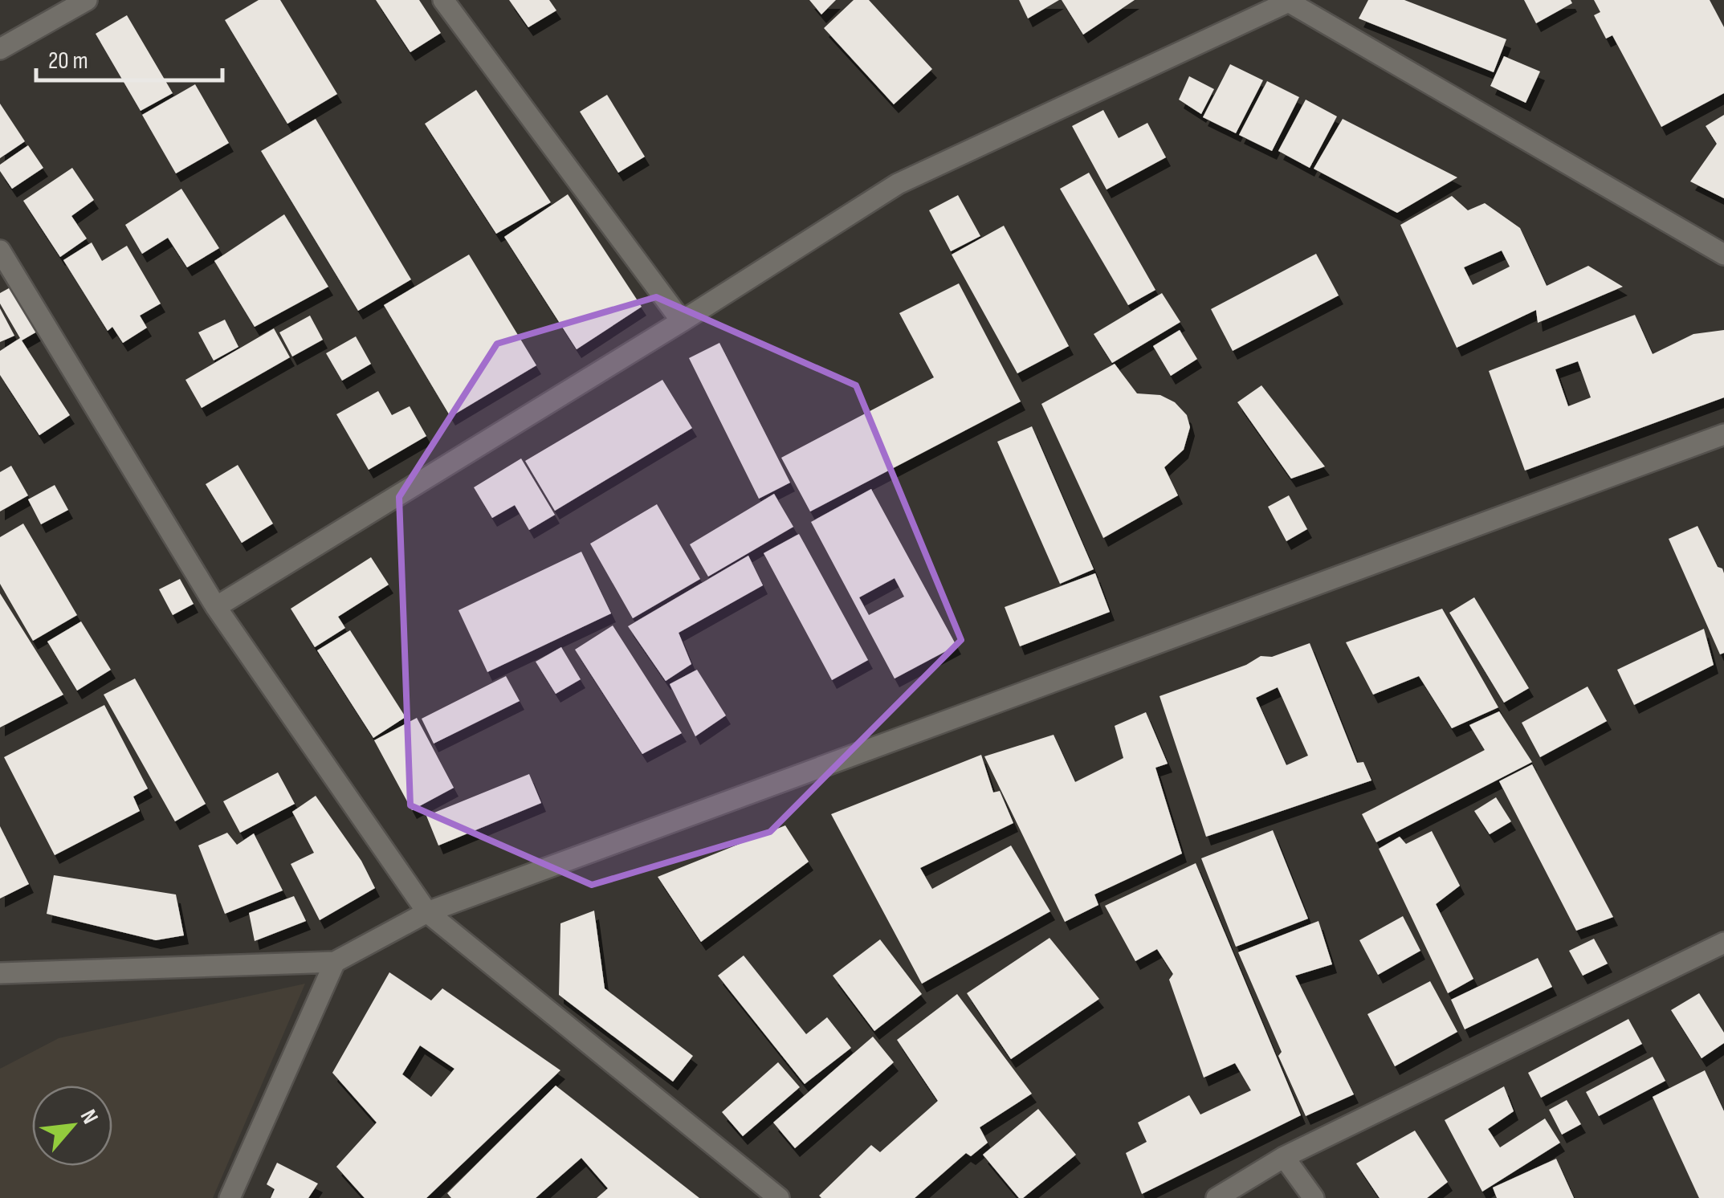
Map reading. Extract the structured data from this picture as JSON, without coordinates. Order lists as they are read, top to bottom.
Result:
{
  "scale_bar": "20 m",
  "north": "top right"
}
